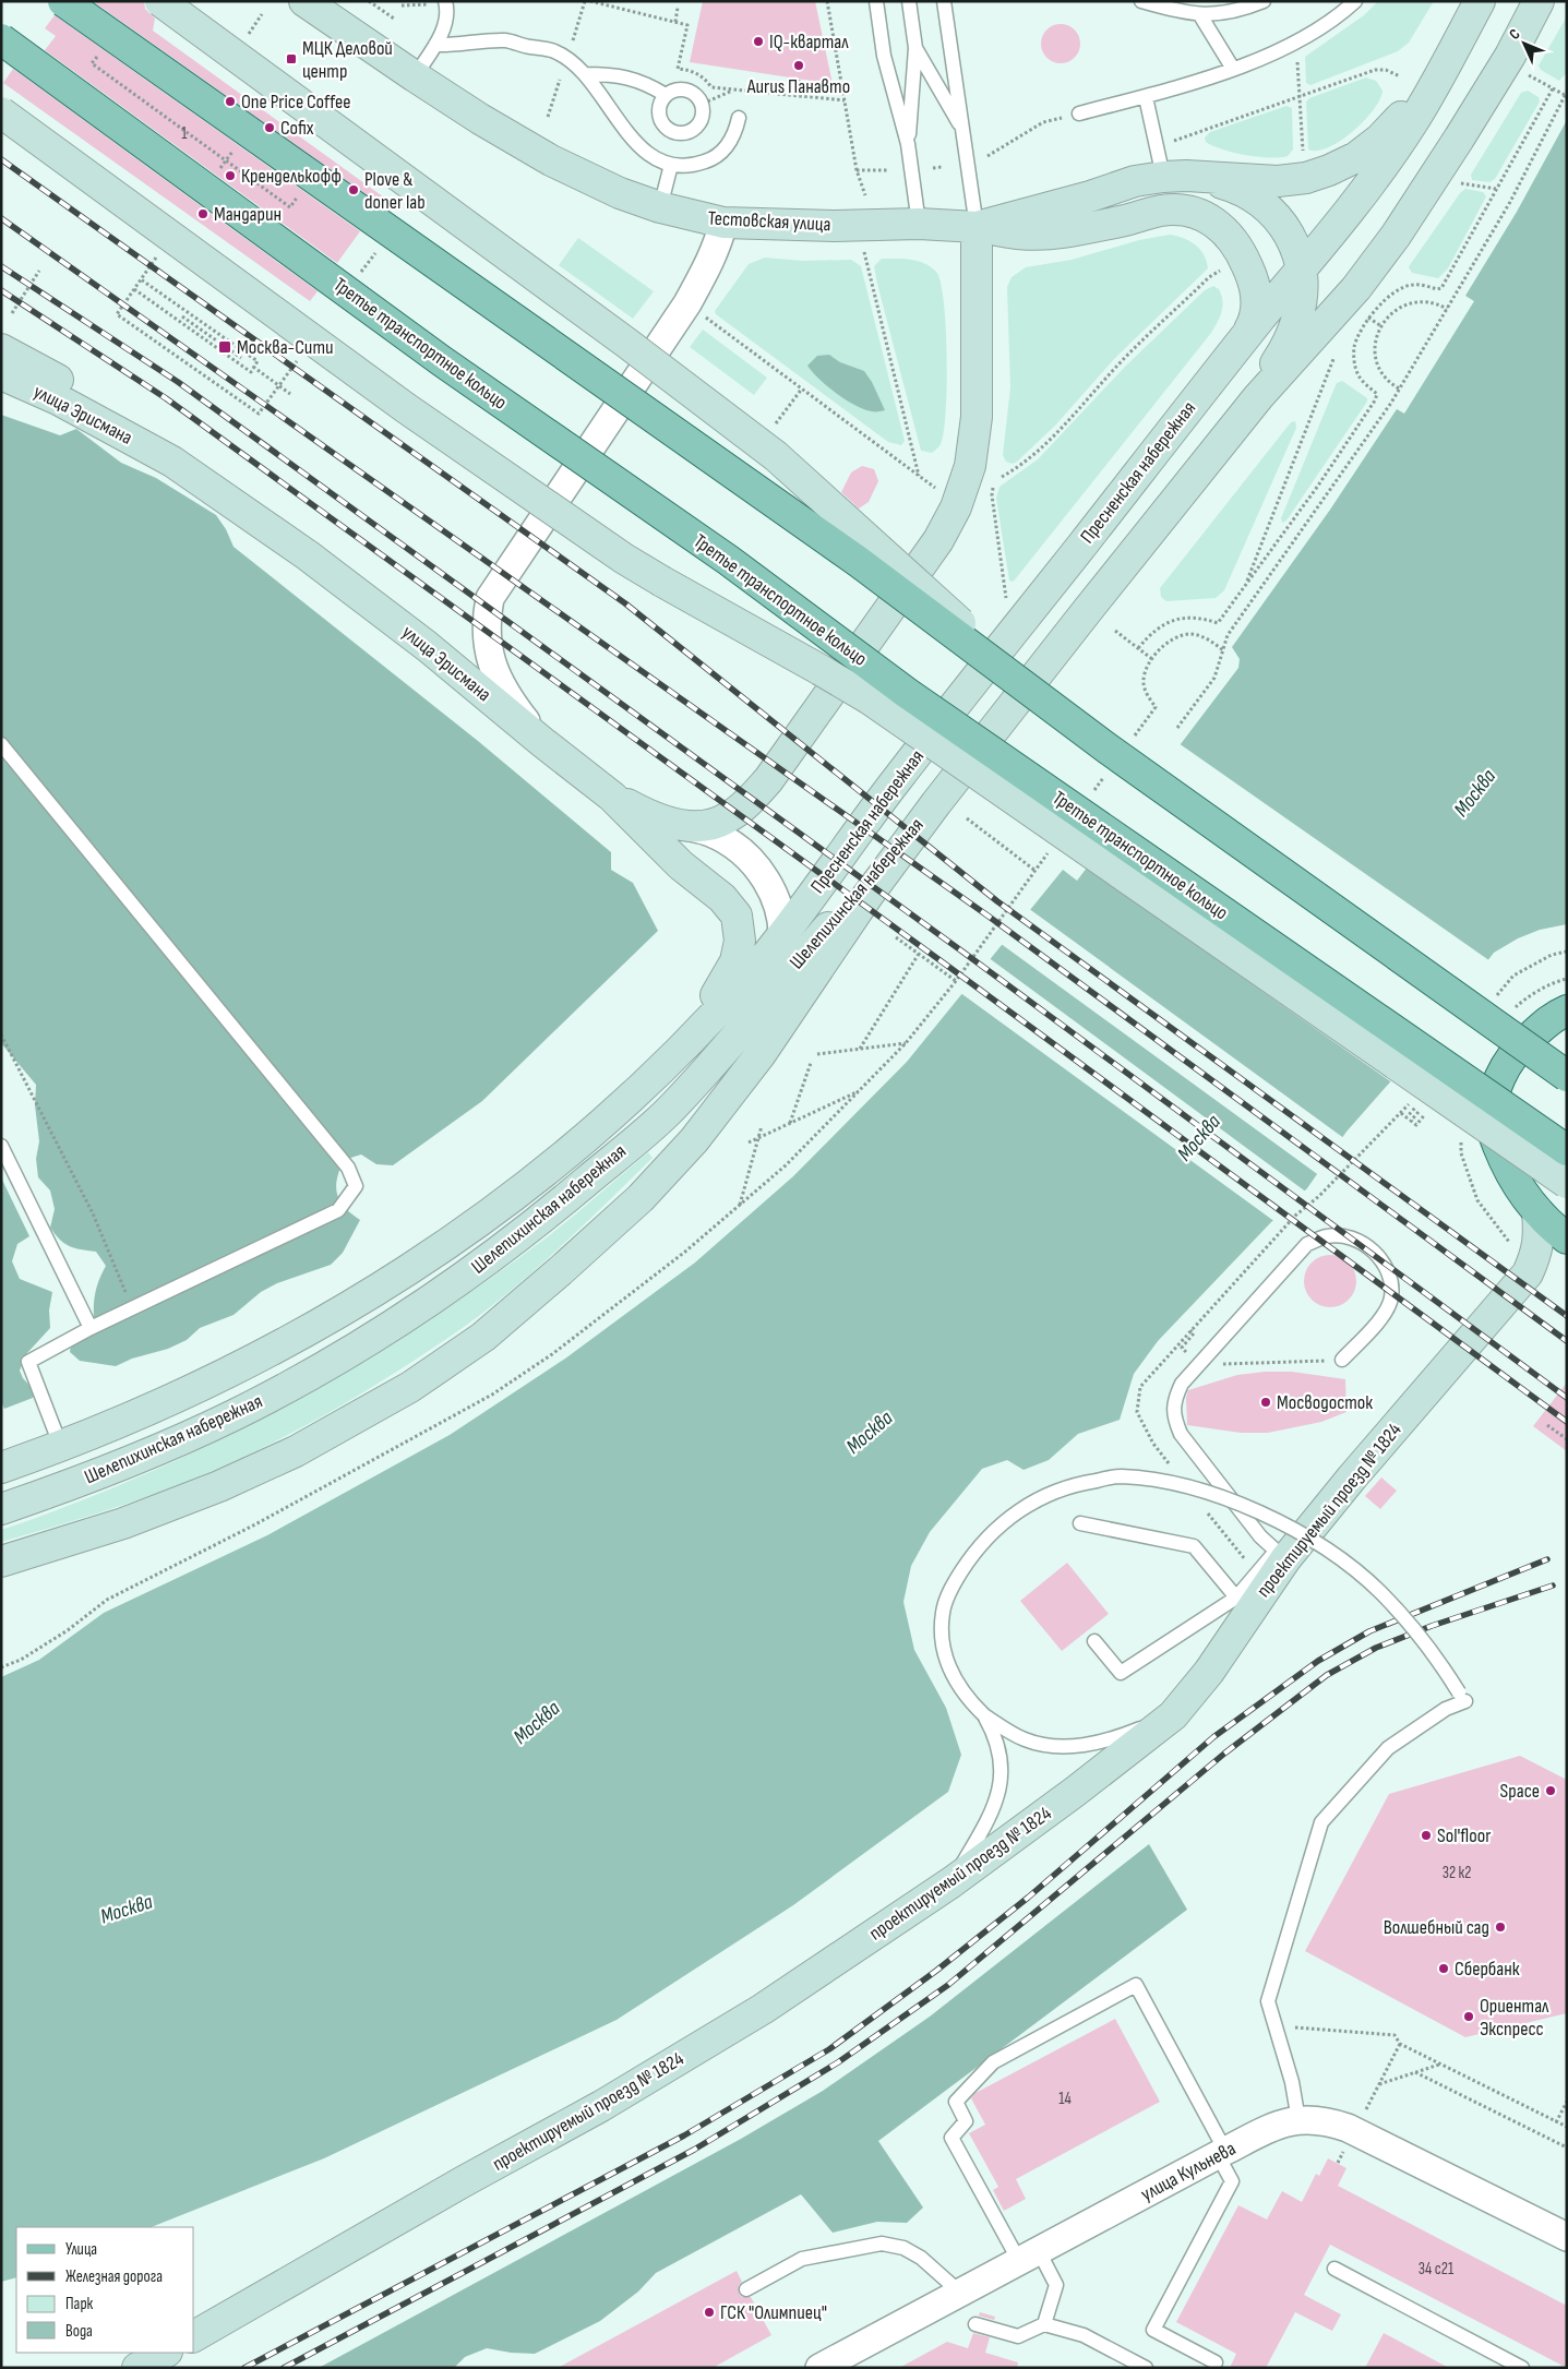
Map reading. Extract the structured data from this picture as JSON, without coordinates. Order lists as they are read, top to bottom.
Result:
{
  "streets": {
    "main road": [
      "Тестовская улица",
      "Третье транспортное кольцо",
      "улица Эрисмана",
      "Пресненская набережная",
      "Шелепихинская набережная",
      "проектируемый проезд № 1824"
    ],
    "street": ["улица Кульнева"]
  },
  "crossings": [
    ["улица Эрисмана", "Шелепихинская набережная"],
    ["Пресненская набережная", "Шелепихинская набережная"]
  ],
  "water": ["Москва"],
  "places": {
    "other": [
      "IQ-квартал",
      "Aurus Панавто",
      "One Price Coffee",
      "Cofix",
      "Кренделькофф",
      "Plove & doner lab",
      "Мандарин",
      "Мосводосток",
      "Space",
      "Sol'floor",
      "Волшебный сад",
      "Сбербанк",
      "Ориентал Экспресс",
      "ГСК \"Олимпиец\""
    ],
    "transit": ["МЦК Деловой центр", "Москва-Сити"]
  },
  "house_numbers": [
    "1",
    "32 к2",
    "14",
    "34 с21"
  ],
  "legend": [
    "Улица",
    "Железная дорога",
    "Парк",
    "Вода"
  ],
  "north": "top left"
}
